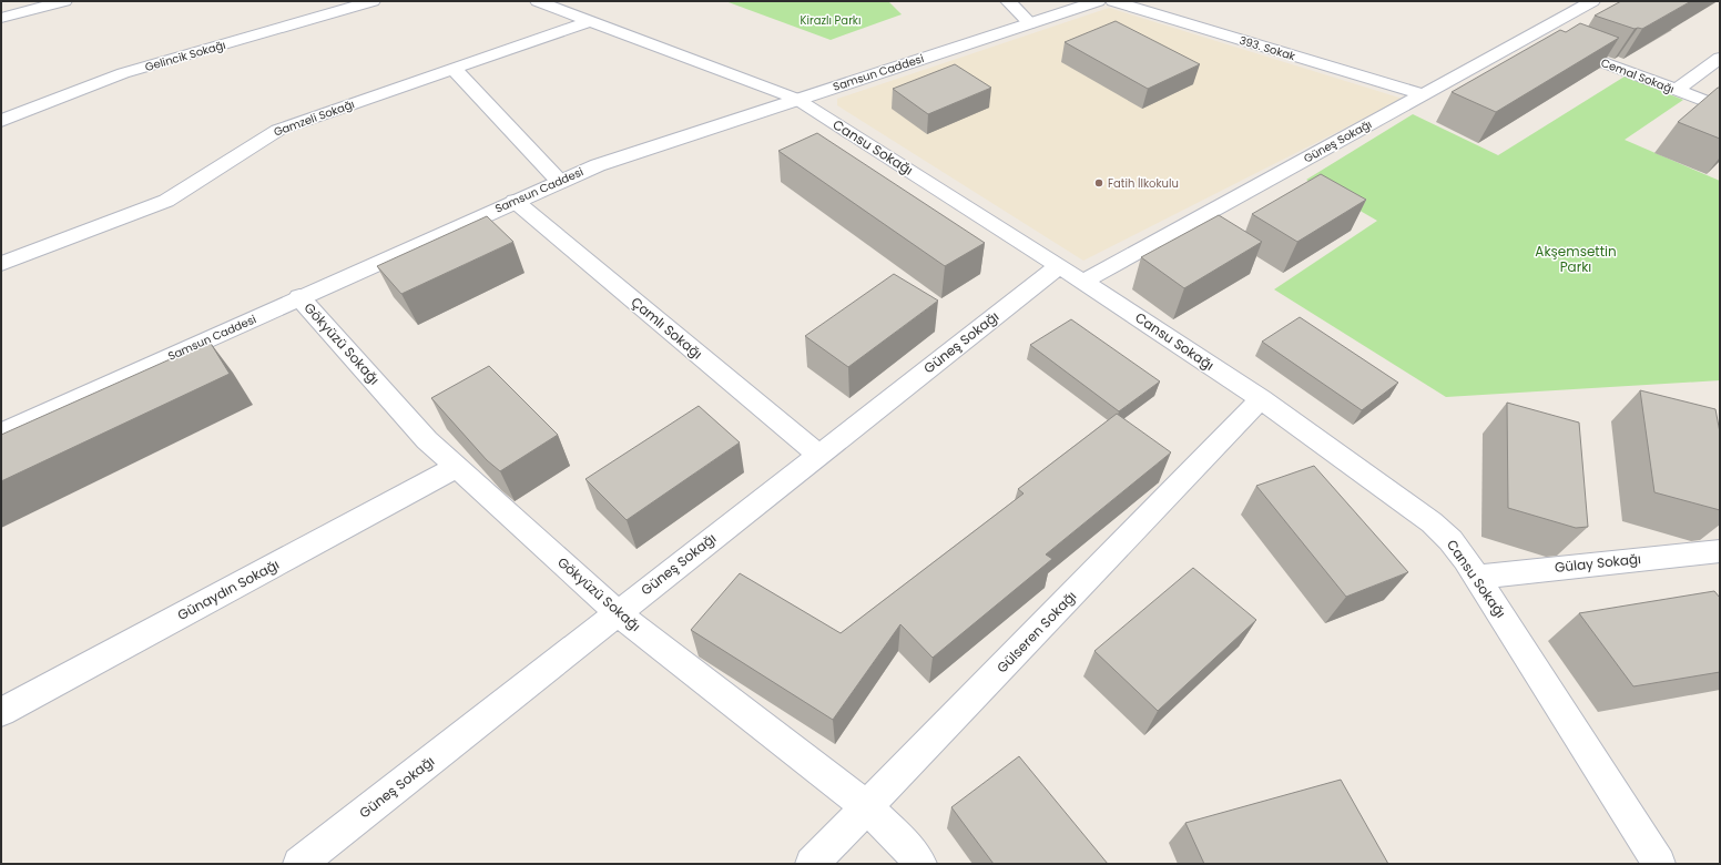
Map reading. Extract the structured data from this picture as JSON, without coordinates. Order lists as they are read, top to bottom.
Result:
{
  "streets": {
    "street": [
      "393. Sokak",
      "Gelincik Sokağı",
      "Samsun Caddesi",
      "Cemal Sokağı",
      "Gamzeli Sokağı",
      "Güneş Sokağı",
      "Cansu Sokağı",
      "Çamlı Sokağı",
      "Gökyüzü Sokağı",
      "Gülay Sokağı",
      "Günaydın Sokağı",
      "Gülseren Sokağı"
    ]
  },
  "crossings": [
    ["393. Sokak", "Güneş Sokağı"],
    ["Samsun Caddesi", "Cansu Sokağı"],
    ["Samsun Caddesi", "Çamlı Sokağı"],
    ["Samsun Caddesi", "Gökyüzü Sokağı"],
    ["Cemal Sokağı", "Güneş Sokağı"],
    ["Gamzeli Sokağı", "Cansu Sokağı"],
    ["Güneş Sokağı", "Cansu Sokağı"],
    ["Güneş Sokağı", "Çamlı Sokağı"],
    ["Güneş Sokağı", "Gökyüzü Sokağı"],
    ["Cansu Sokağı", "Gülay Sokağı"],
    ["Cansu Sokağı", "Gülseren Sokağı"],
    ["Gökyüzü Sokağı", "Günaydın Sokağı"],
    ["Gökyüzü Sokağı", "Gülseren Sokağı"]
  ],
  "parks": ["Kirazlı Parkı", "Akşemsettin Parkı"],
  "places": ["Fatih İlkokulu"]
}
